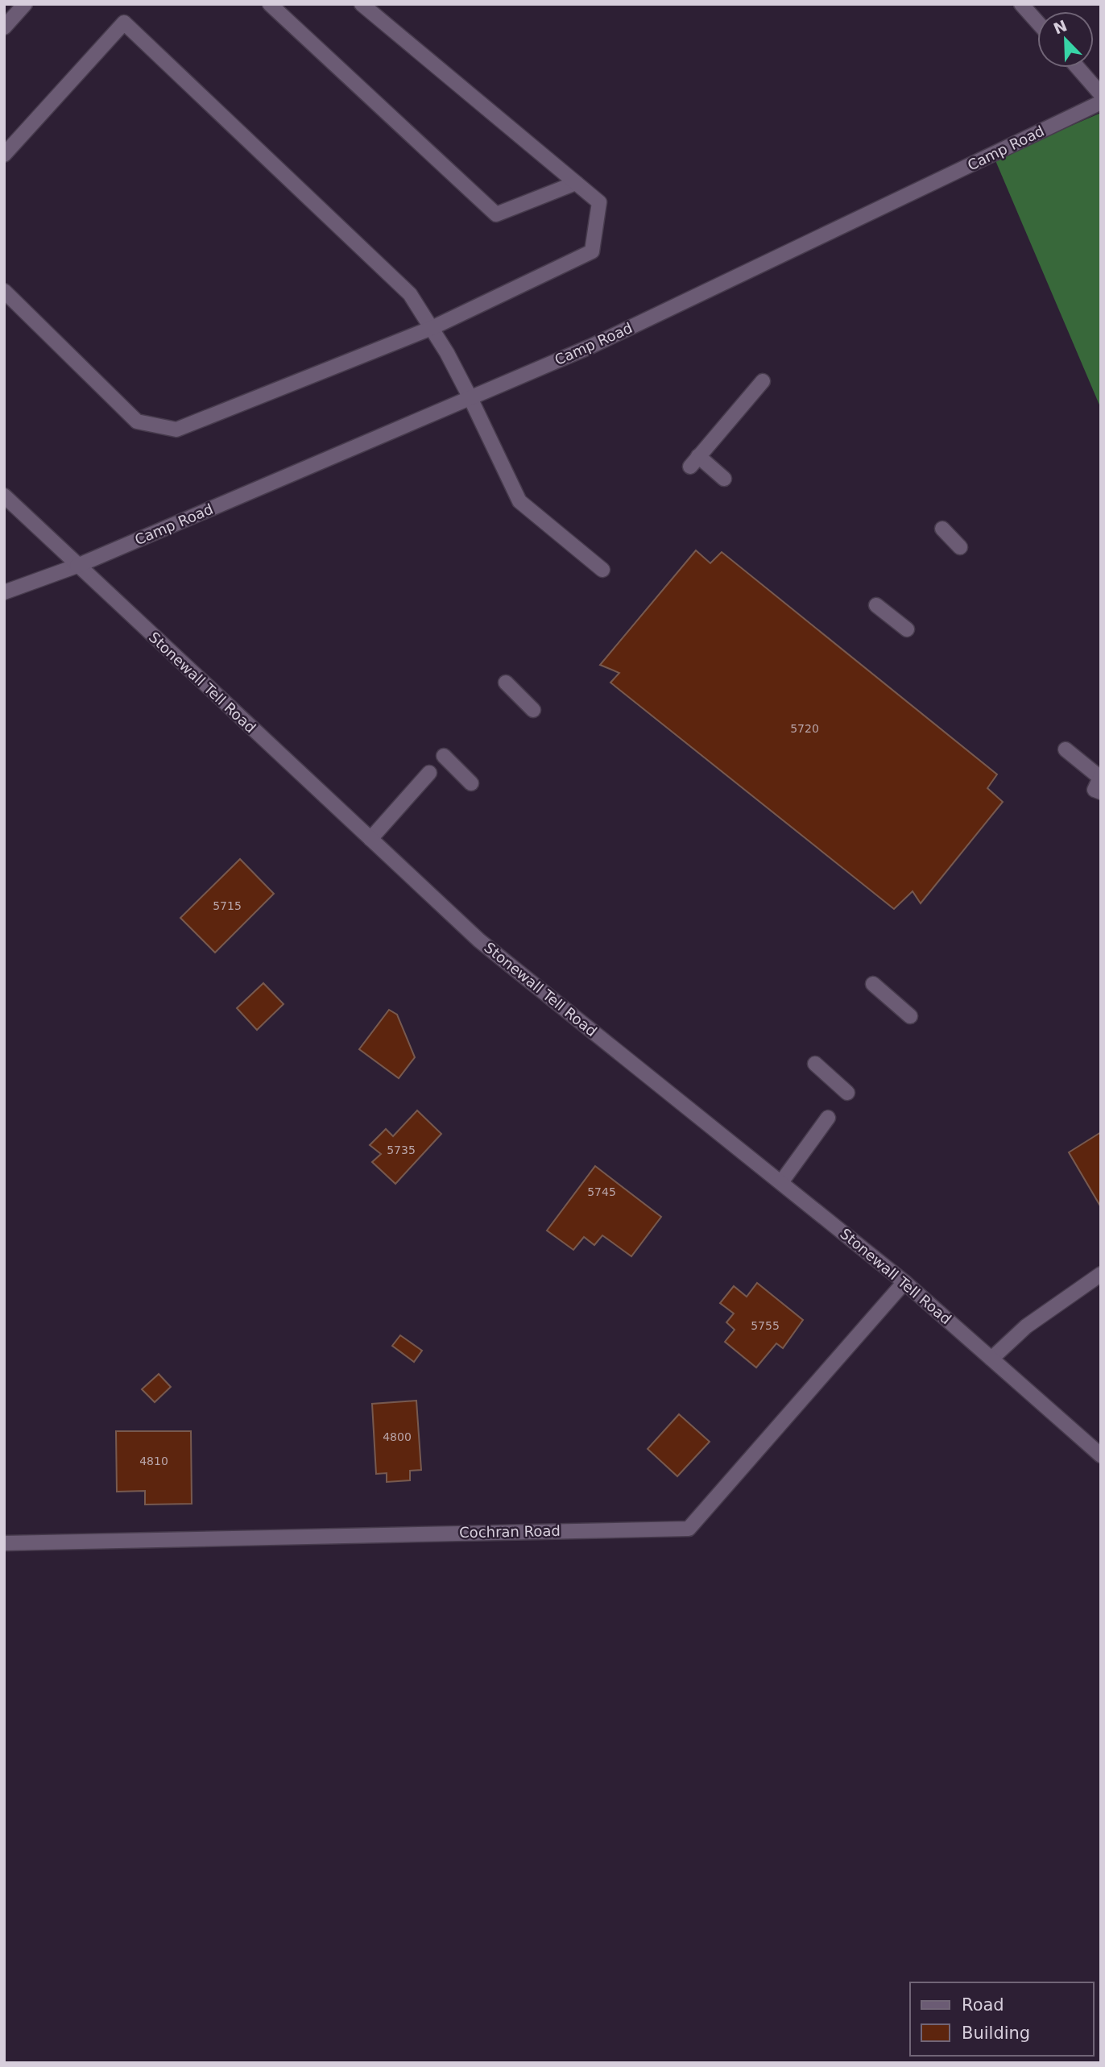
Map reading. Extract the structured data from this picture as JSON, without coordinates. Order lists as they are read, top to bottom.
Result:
{
  "streets": {
    "street": ["Camp Road", "Stonewall Tell Road", "Cochran Road"]
  },
  "crossings": [
    ["Camp Road", "Stonewall Tell Road"],
    ["Stonewall Tell Road", "Cochran Road"]
  ],
  "house_numbers": [
    "5720",
    "5715",
    "5735",
    "5745",
    "5755",
    "4800",
    "4810"
  ],
  "legend": ["Road", "Building"],
  "north": "top left"
}
